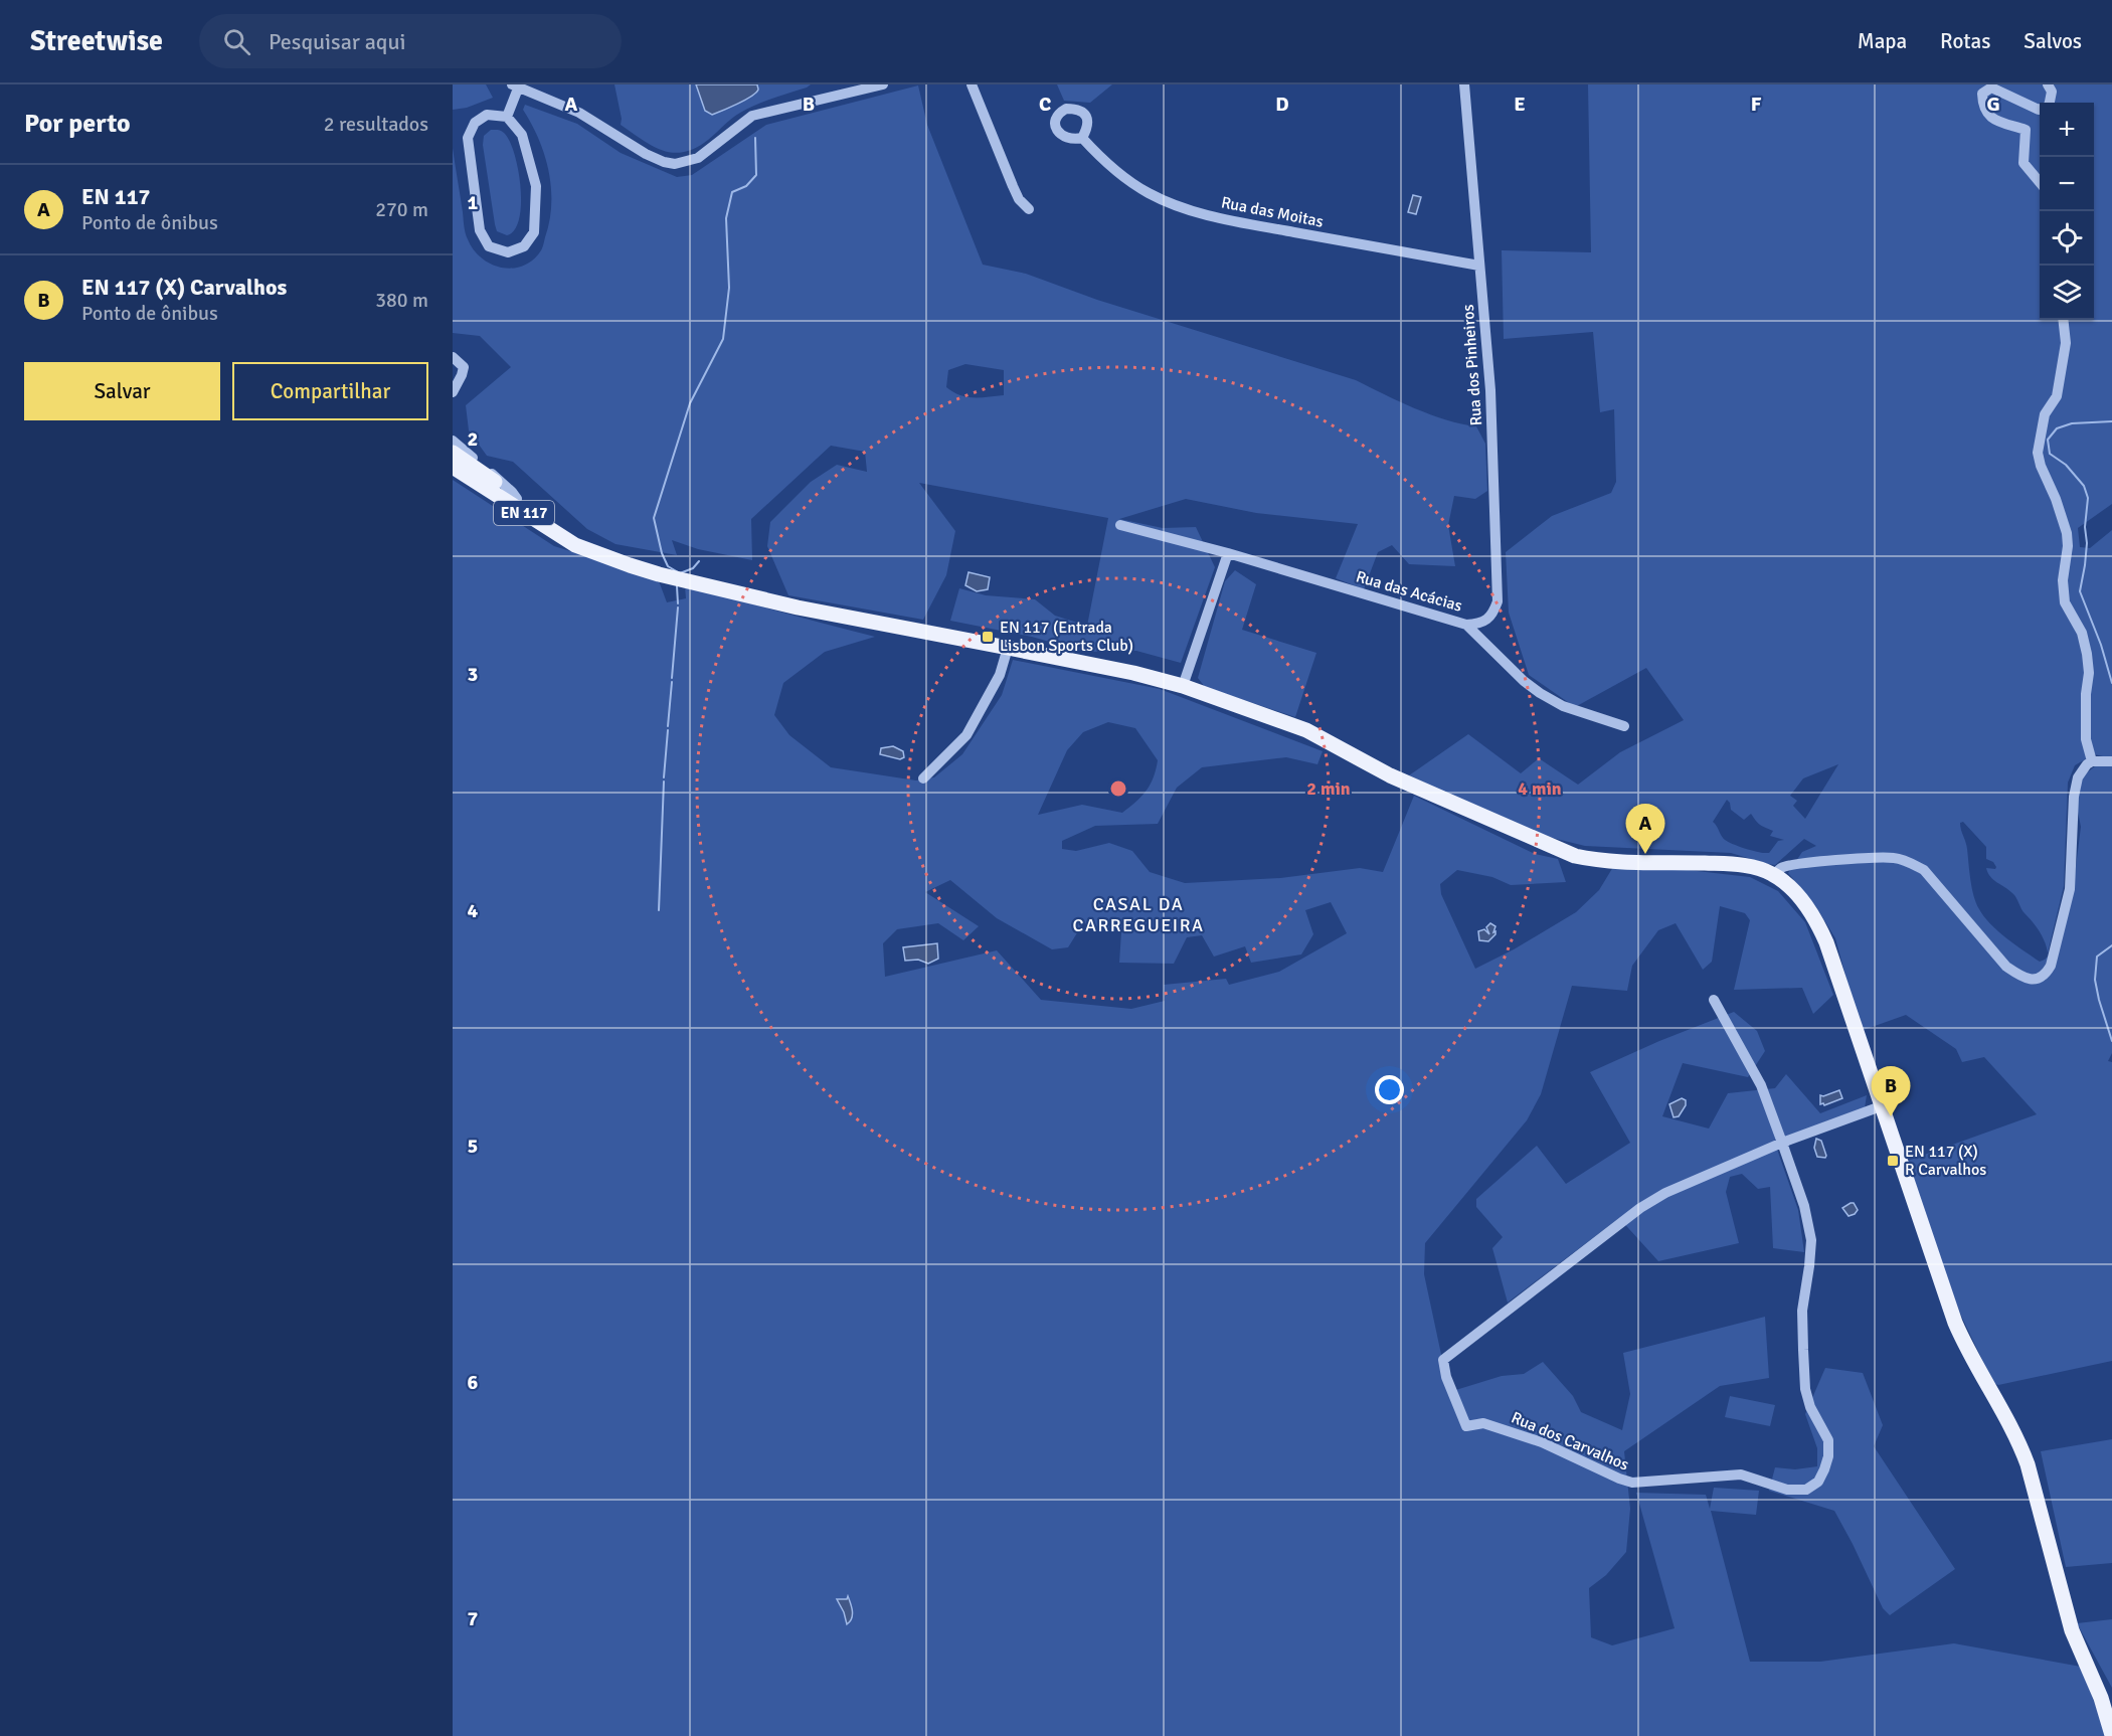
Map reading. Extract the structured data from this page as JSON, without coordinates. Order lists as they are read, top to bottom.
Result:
{
  "streets": {
    "main road": ["EN 117"],
    "street": [
      "Rua das Moitas",
      "Rua dos Pinheiros",
      "Rua das Acácias",
      "Rua dos Carvalhos"
    ]
  },
  "crossings": [
    ["Rua das Moitas", "Rua dos Pinheiros"],
    ["Rua dos Pinheiros", "Rua das Acácias"],
    ["EN 117", "Rua dos Carvalhos"]
  ],
  "districts": ["CASAL DA CARREGUEIRA"],
  "places": {
    "transit": ["EN 117 (Entrada Lisbon Sports Club)", "EN 117 (X) R Carvalhos"]
  },
  "page": {
    "header": "Streetwise",
    "search": "Pesquisar aqui",
    "nav": ["Mapa", "Rotas", "Salvos"],
    "heading": ["Por perto", "2 resultados"],
    "map_buttons": ["+", "−"],
    "list": [
      {
        "mark": "A",
        "name": "EN 117",
        "note": "Ponto de ônibus",
        "value": "270 m"
      },
      {
        "mark": "B",
        "name": "EN 117 (X) Carvalhos",
        "note": "Ponto de ônibus",
        "value": "380 m"
      }
    ],
    "buttons": ["Salvar", "Compartilhar"],
    "pins": ["A", "B"]
  },
  "grid": {
    "columns": [
      "A",
      "B",
      "C",
      "D",
      "E",
      "F",
      "G"
    ],
    "rows": [
      "1",
      "2",
      "3",
      "4",
      "5",
      "6",
      "7"
    ]
  },
  "rings": ["2 min", "4 min"]
}
